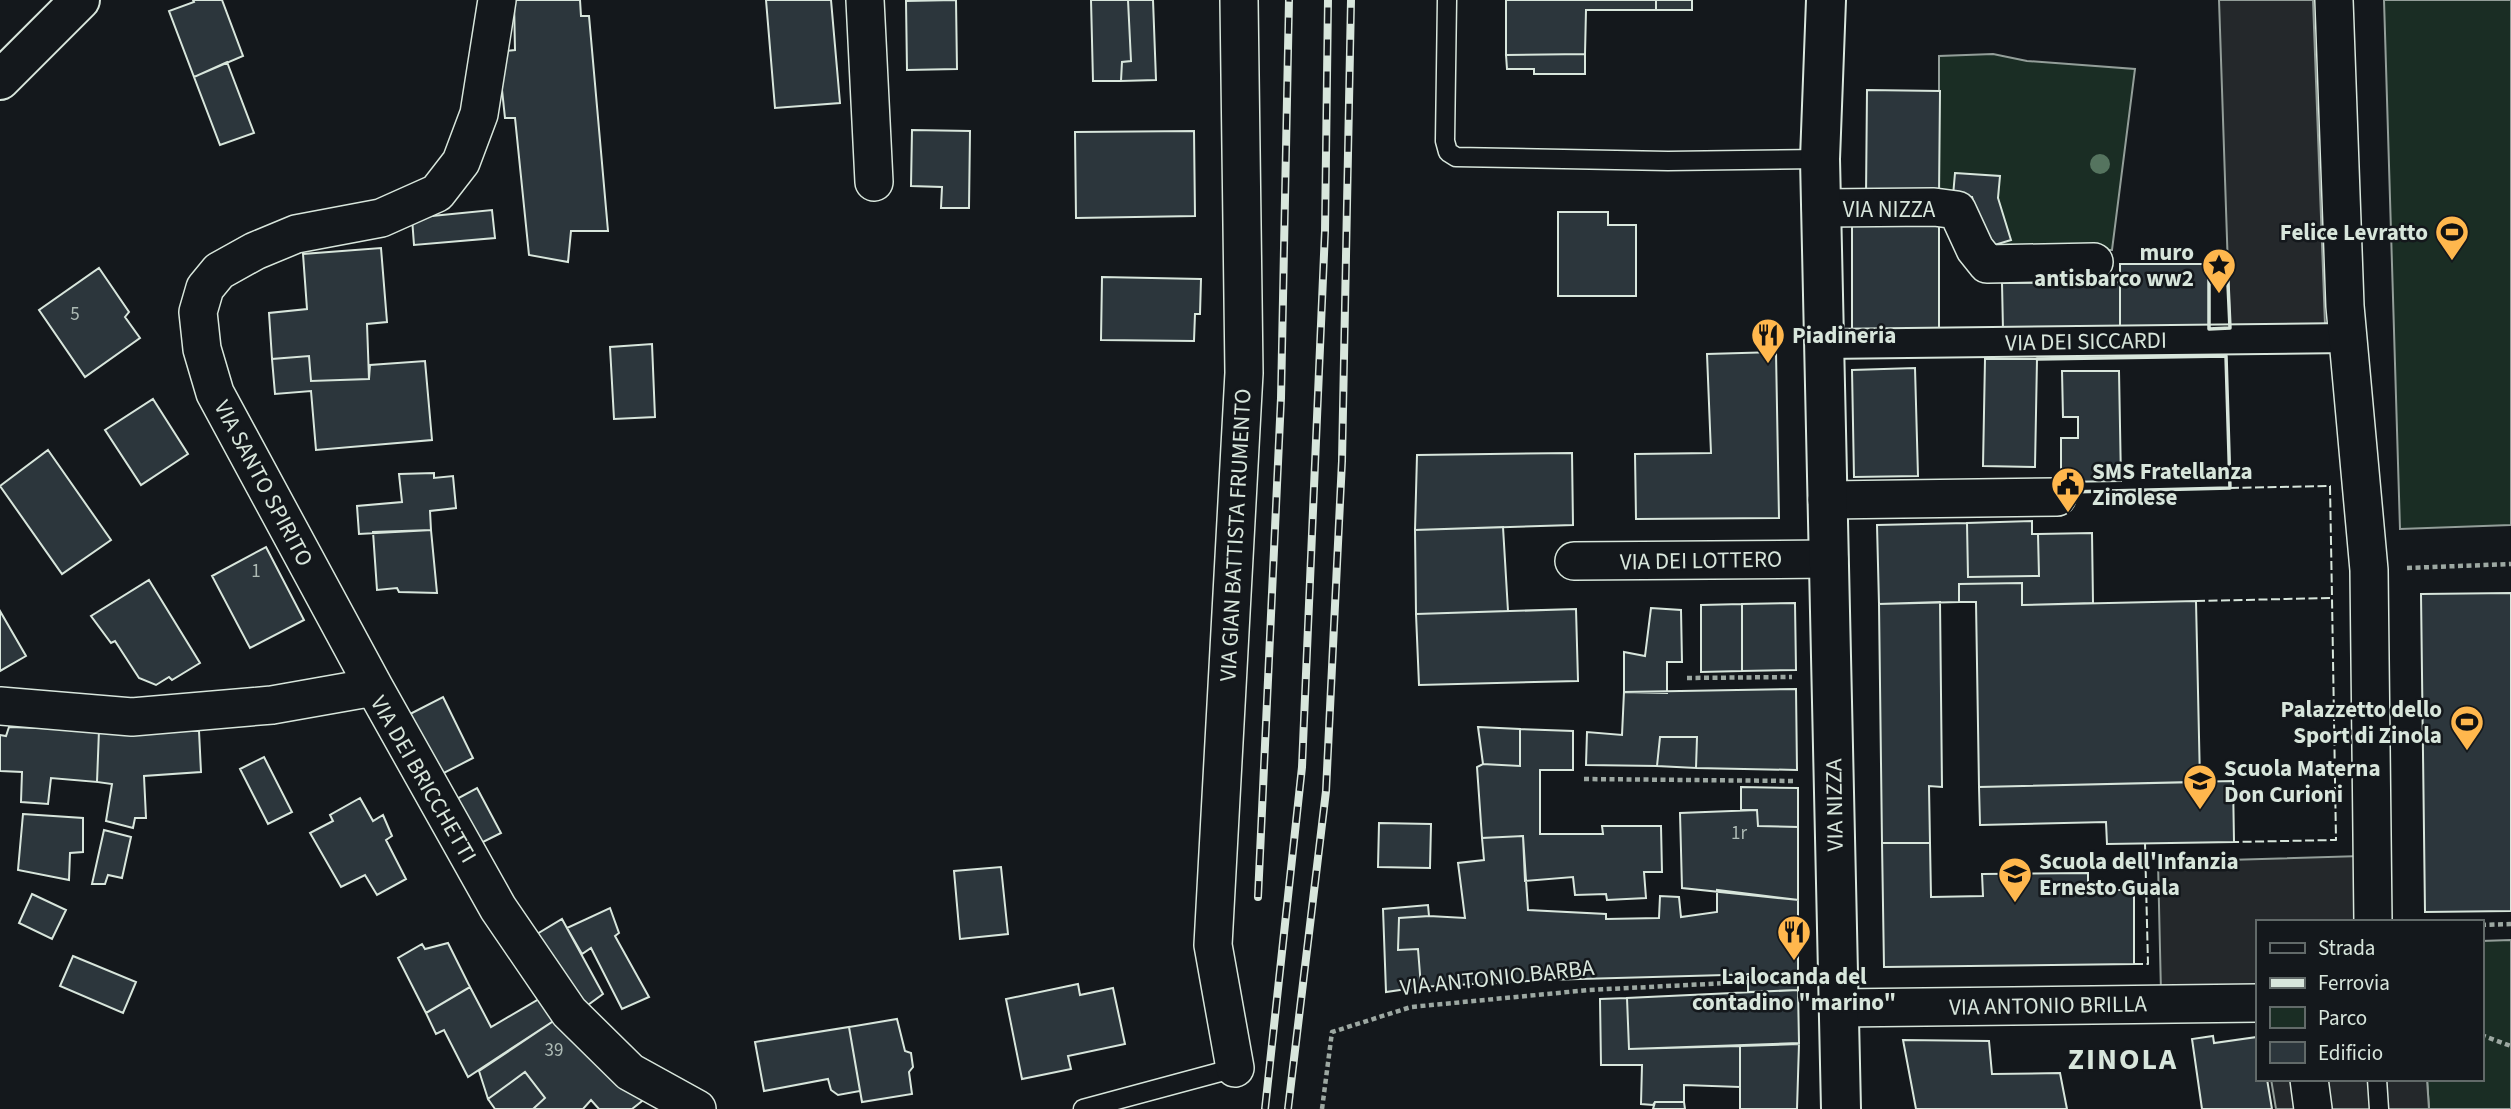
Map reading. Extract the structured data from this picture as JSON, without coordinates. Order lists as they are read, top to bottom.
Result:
{
  "streets": {
    "main road": ["VIA NIZZA"],
    "street": [
      "VIA DEI SICCARDI",
      "VIA SANTO SPIRITO",
      "VIA GIAN BATTISTA FRUMENTO",
      "VIA DEI LOTTERO",
      "VIA DEI BRICCHETTI",
      "VIA ANTONIO BRILLA"
    ],
    "path": ["VIA ANTONIO BARBA"]
  },
  "crossings": [
    ["VIA NIZZA", "VIA DEI SICCARDI"],
    ["VIA NIZZA", "VIA DEI LOTTERO"],
    ["VIA NIZZA", "VIA ANTONIO BRILLA"],
    ["VIA SANTO SPIRITO", "VIA DEI BRICCHETTI"]
  ],
  "districts": ["ZINOLA"],
  "places": {
    "sports": ["Felice Levratto", "Palazzetto dello Sport di Zinola"],
    "place": ["muro antisbarco ww2"],
    "restaurant": ["Piadineria", "La locanda del contadino \"marino\""],
    "public building": ["SMS Fratellanza Zinolese"],
    "school or university": ["Scuola Materna Don Curioni", "Scuola dell'Infanzia Ernesto Guala"]
  },
  "house_numbers": [
    "5",
    "1",
    "1r",
    "39"
  ],
  "legend": [
    "Strada",
    "Ferrovia",
    "Parco",
    "Edificio"
  ]
}
